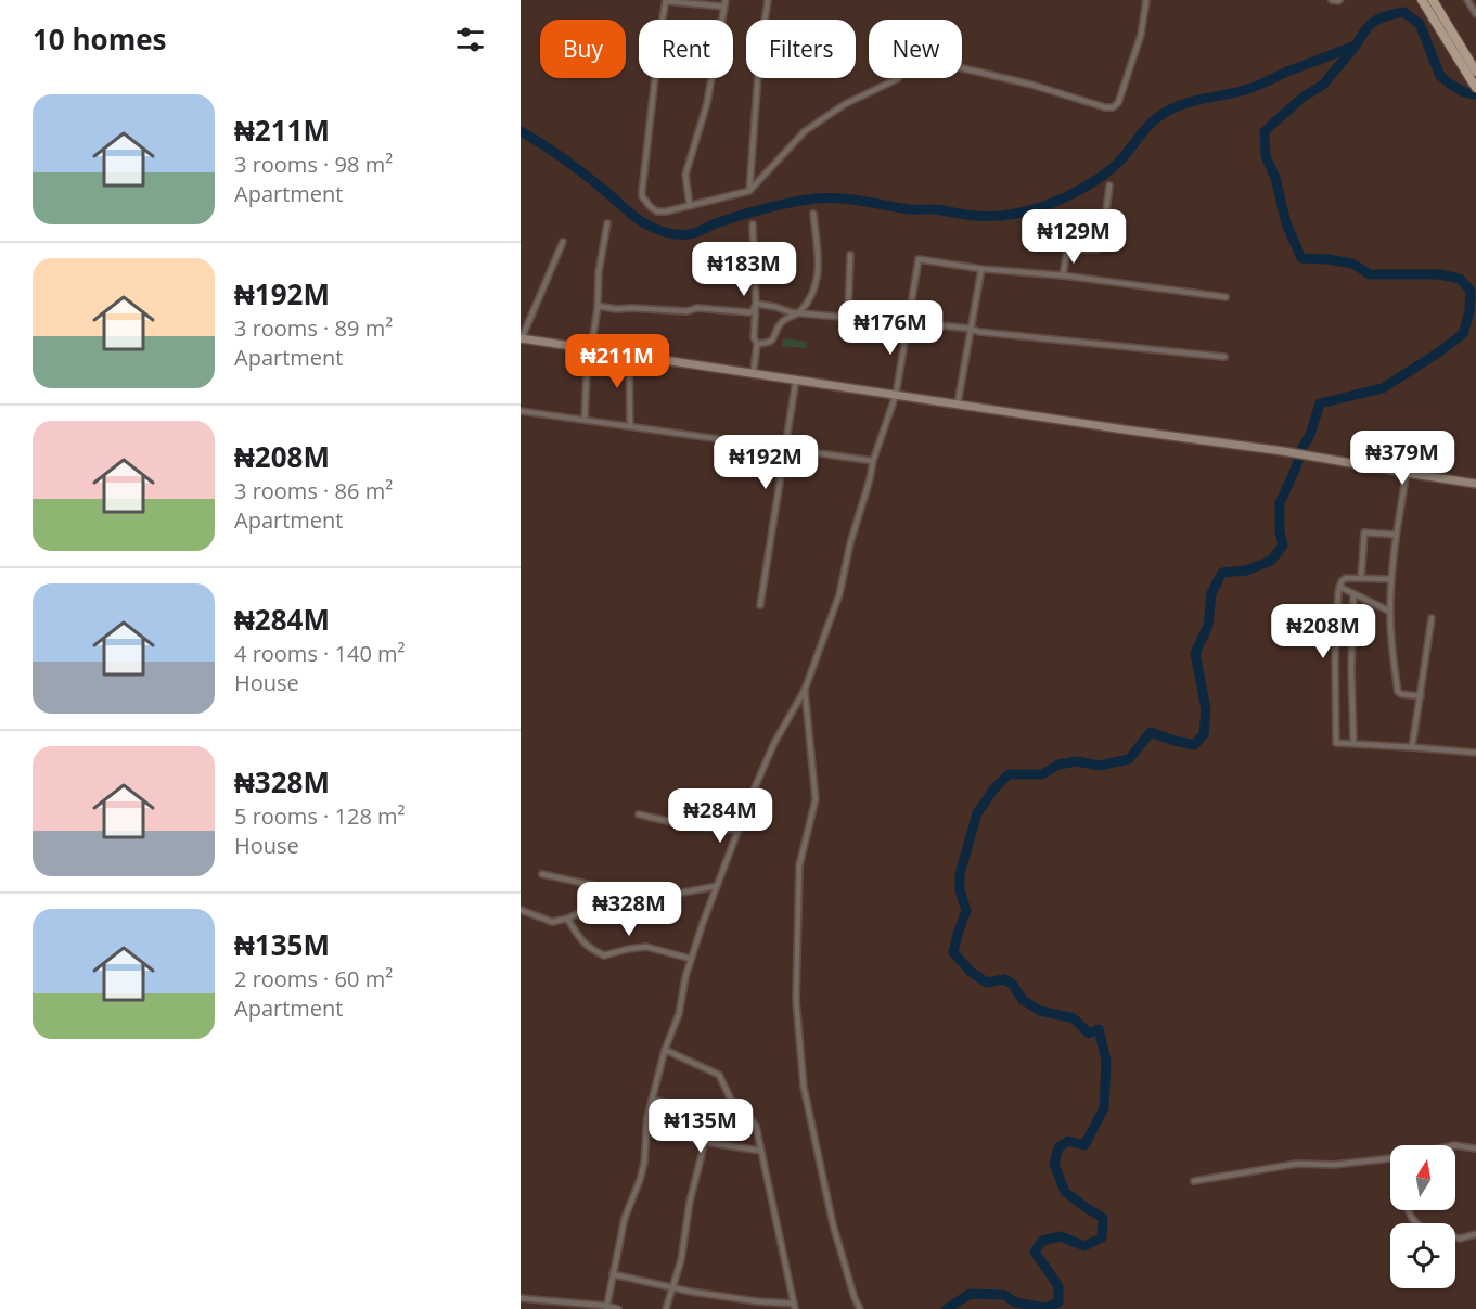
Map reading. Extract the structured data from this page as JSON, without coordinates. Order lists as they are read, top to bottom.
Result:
{
  "north": "top",
  "page": {
    "heading": "10 homes",
    "chip": [
      "Buy",
      "Rent",
      "Filters",
      "New"
    ],
    "list": [
      {
        "name": "₦211M",
        "note": "3 rooms · 98 m² · Apartment"
      },
      {
        "name": "₦192M",
        "note": "3 rooms · 89 m² · Apartment"
      },
      {
        "name": "₦208M",
        "note": "3 rooms · 86 m² · Apartment"
      },
      {
        "name": "₦284M",
        "note": "4 rooms · 140 m² · House"
      },
      {
        "name": "₦328M",
        "note": "5 rooms · 128 m² · House"
      },
      {
        "name": "₦135M",
        "note": "2 rooms · 60 m² · Apartment"
      }
    ],
    "price": [
      "₦129M",
      "₦183M",
      "₦176M",
      "₦211M",
      "₦379M",
      "₦192M",
      "₦208M",
      "₦284M",
      "₦328M",
      "₦135M"
    ]
  }
}
